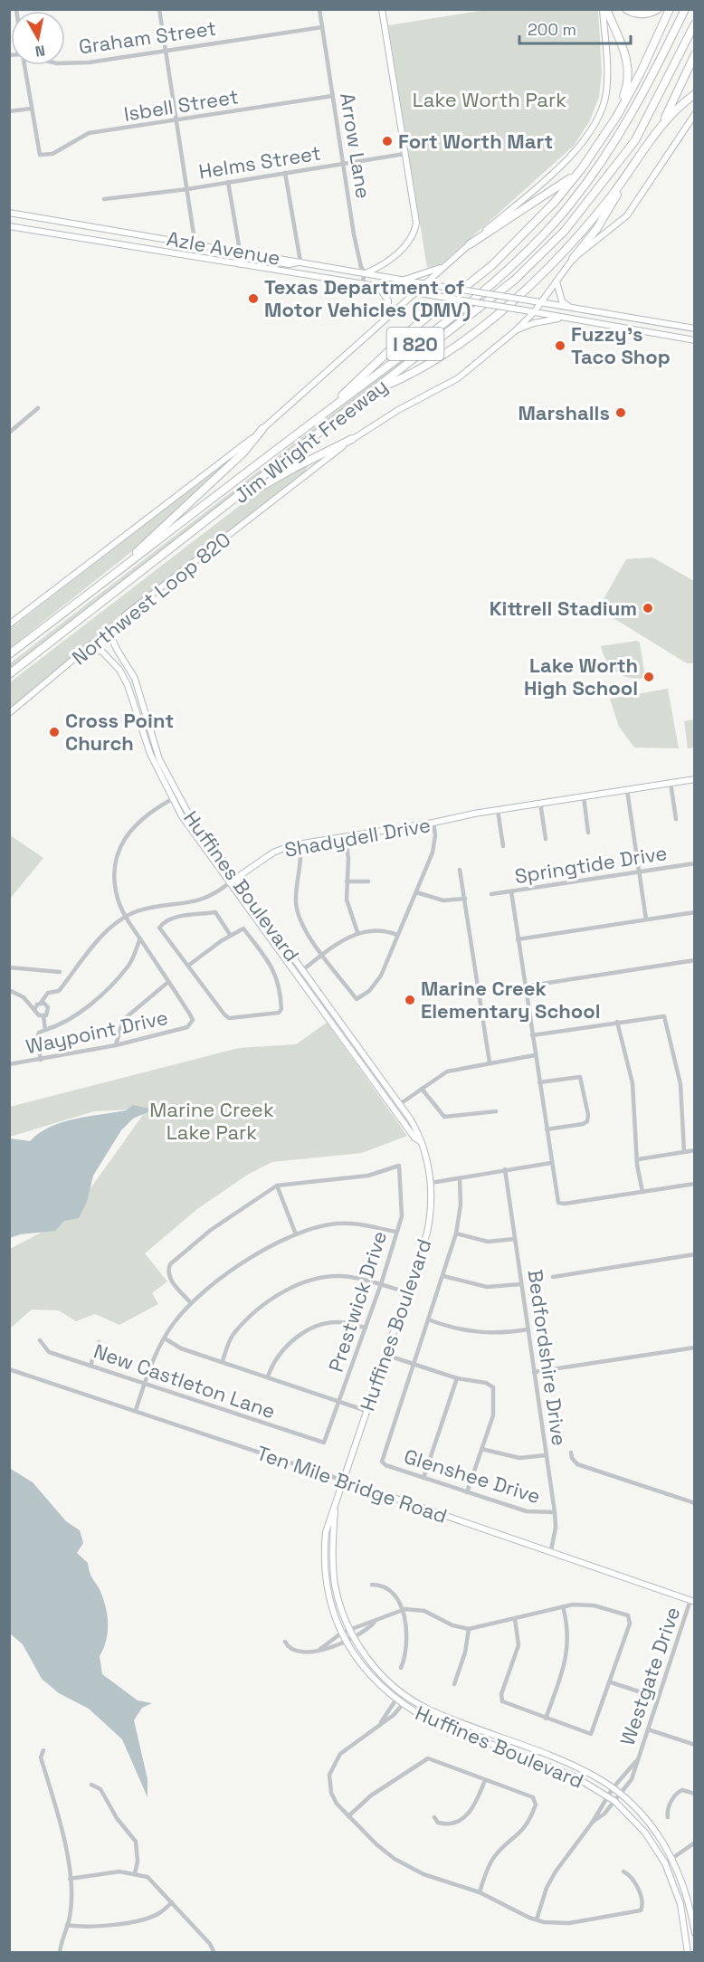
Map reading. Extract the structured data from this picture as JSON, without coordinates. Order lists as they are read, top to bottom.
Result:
{
  "streets": {
    "highway": ["I 820", "Jim Wright Freeway"],
    "main road": [
      "Azle Avenue",
      "Northwest Loop 820",
      "Shadydell Drive",
      "Huffines Boulevard",
      "Ten Mile Bridge Road"
    ],
    "street": [
      "Graham Street",
      "Isbell Street",
      "Arrow Lane",
      "Helms Street",
      "Springtide Drive",
      "Waypoint Drive",
      "Prestwick Drive",
      "Bedfordshire Drive",
      "New Castleton Lane",
      "Glenshee Drive",
      "Westgate Drive"
    ]
  },
  "crossings": [
    ["Graham Street", "Arrow Lane"],
    ["Isbell Street", "Arrow Lane"],
    ["Arrow Lane", "Helms Street"],
    ["Arrow Lane", "Azle Avenue"],
    ["Azle Avenue", "Northwest Loop 820"],
    ["Northwest Loop 820", "Huffines Boulevard"],
    ["Shadydell Drive", "Huffines Boulevard"],
    ["Shadydell Drive", "Waypoint Drive"],
    ["Huffines Boulevard", "Waypoint Drive"],
    ["Huffines Boulevard", "Ten Mile Bridge Road"],
    ["Huffines Boulevard", "Westgate Drive"],
    ["Prestwick Drive", "New Castleton Lane"],
    ["Bedfordshire Drive", "Glenshee Drive"],
    ["Bedfordshire Drive", "Ten Mile Bridge Road"],
    ["Ten Mile Bridge Road", "Westgate Drive"]
  ],
  "parks": ["Lake Worth Park", "Marine Creek Lake Park"],
  "places": [
    "Fort Worth Mart",
    "Texas Department of Motor Vehicles (DMV)",
    "Fuzzy's Taco Shop",
    "Marshalls",
    "Kittrell Stadium",
    "Lake Worth High School",
    "Cross Point Church",
    "Marine Creek Elementary School"
  ],
  "scale_bar": "200 m",
  "north": "bottom"
}
